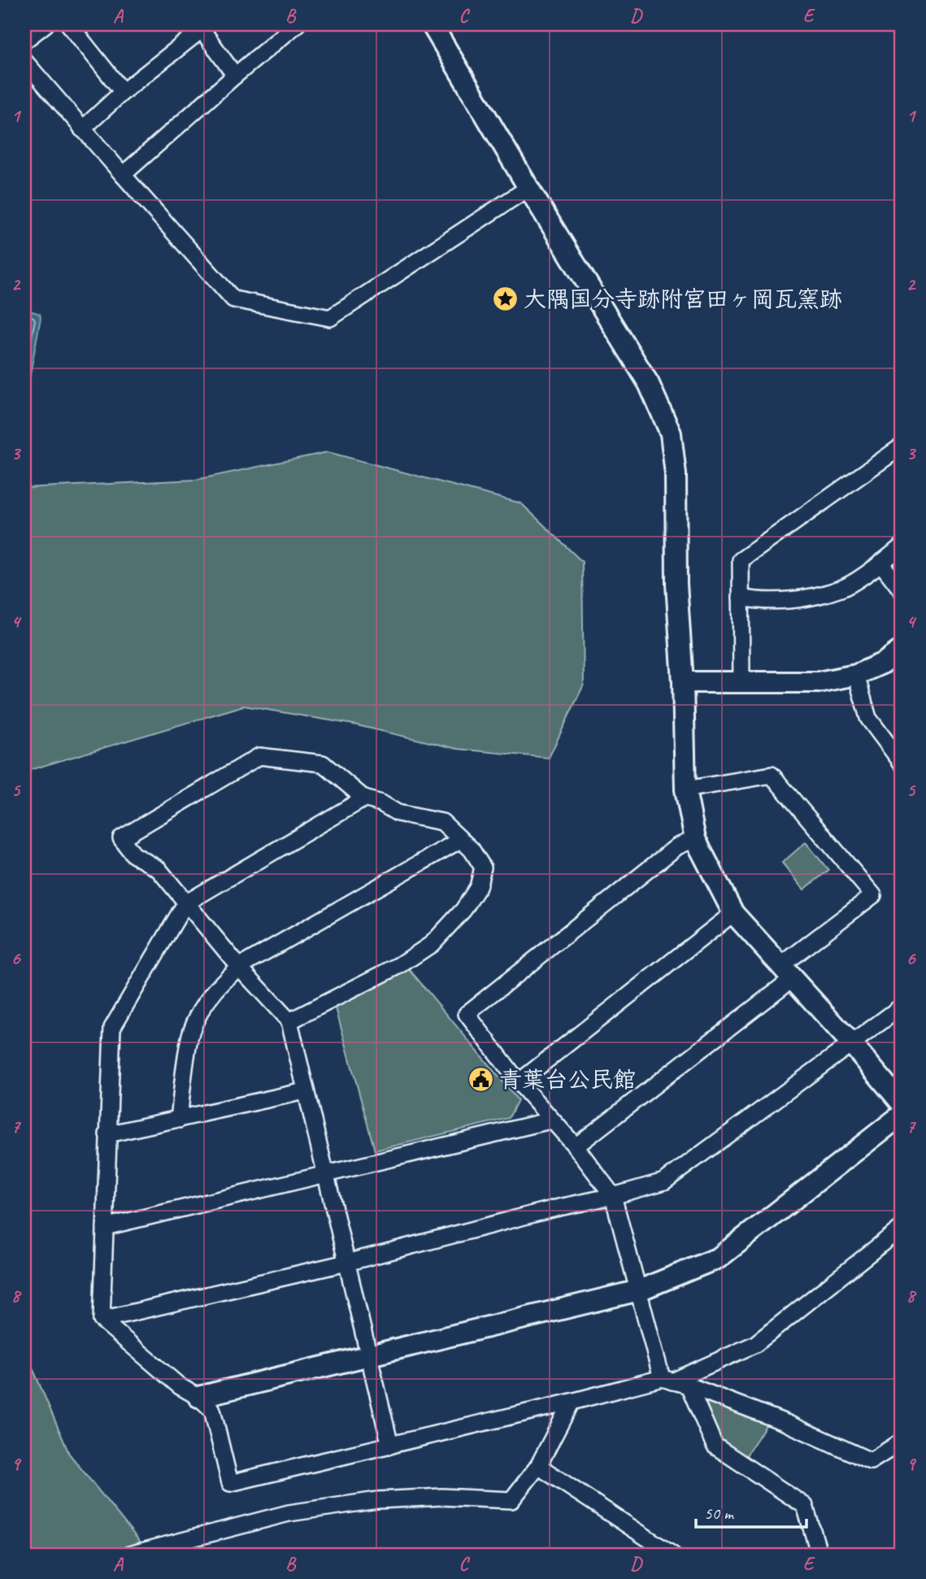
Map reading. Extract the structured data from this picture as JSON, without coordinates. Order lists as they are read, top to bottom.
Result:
{
  "places": {
    "place": ["大隅国分寺跡附宮田ヶ岡瓦窯跡"],
    "public building": ["青葉台公民館"]
  },
  "scale_bar": "50 m",
  "grid": {
    "columns": [
      "A",
      "B",
      "C",
      "D",
      "E"
    ],
    "rows": [
      "1",
      "2",
      "3",
      "4",
      "5",
      "6",
      "7",
      "8",
      "9"
    ]
  }
}
